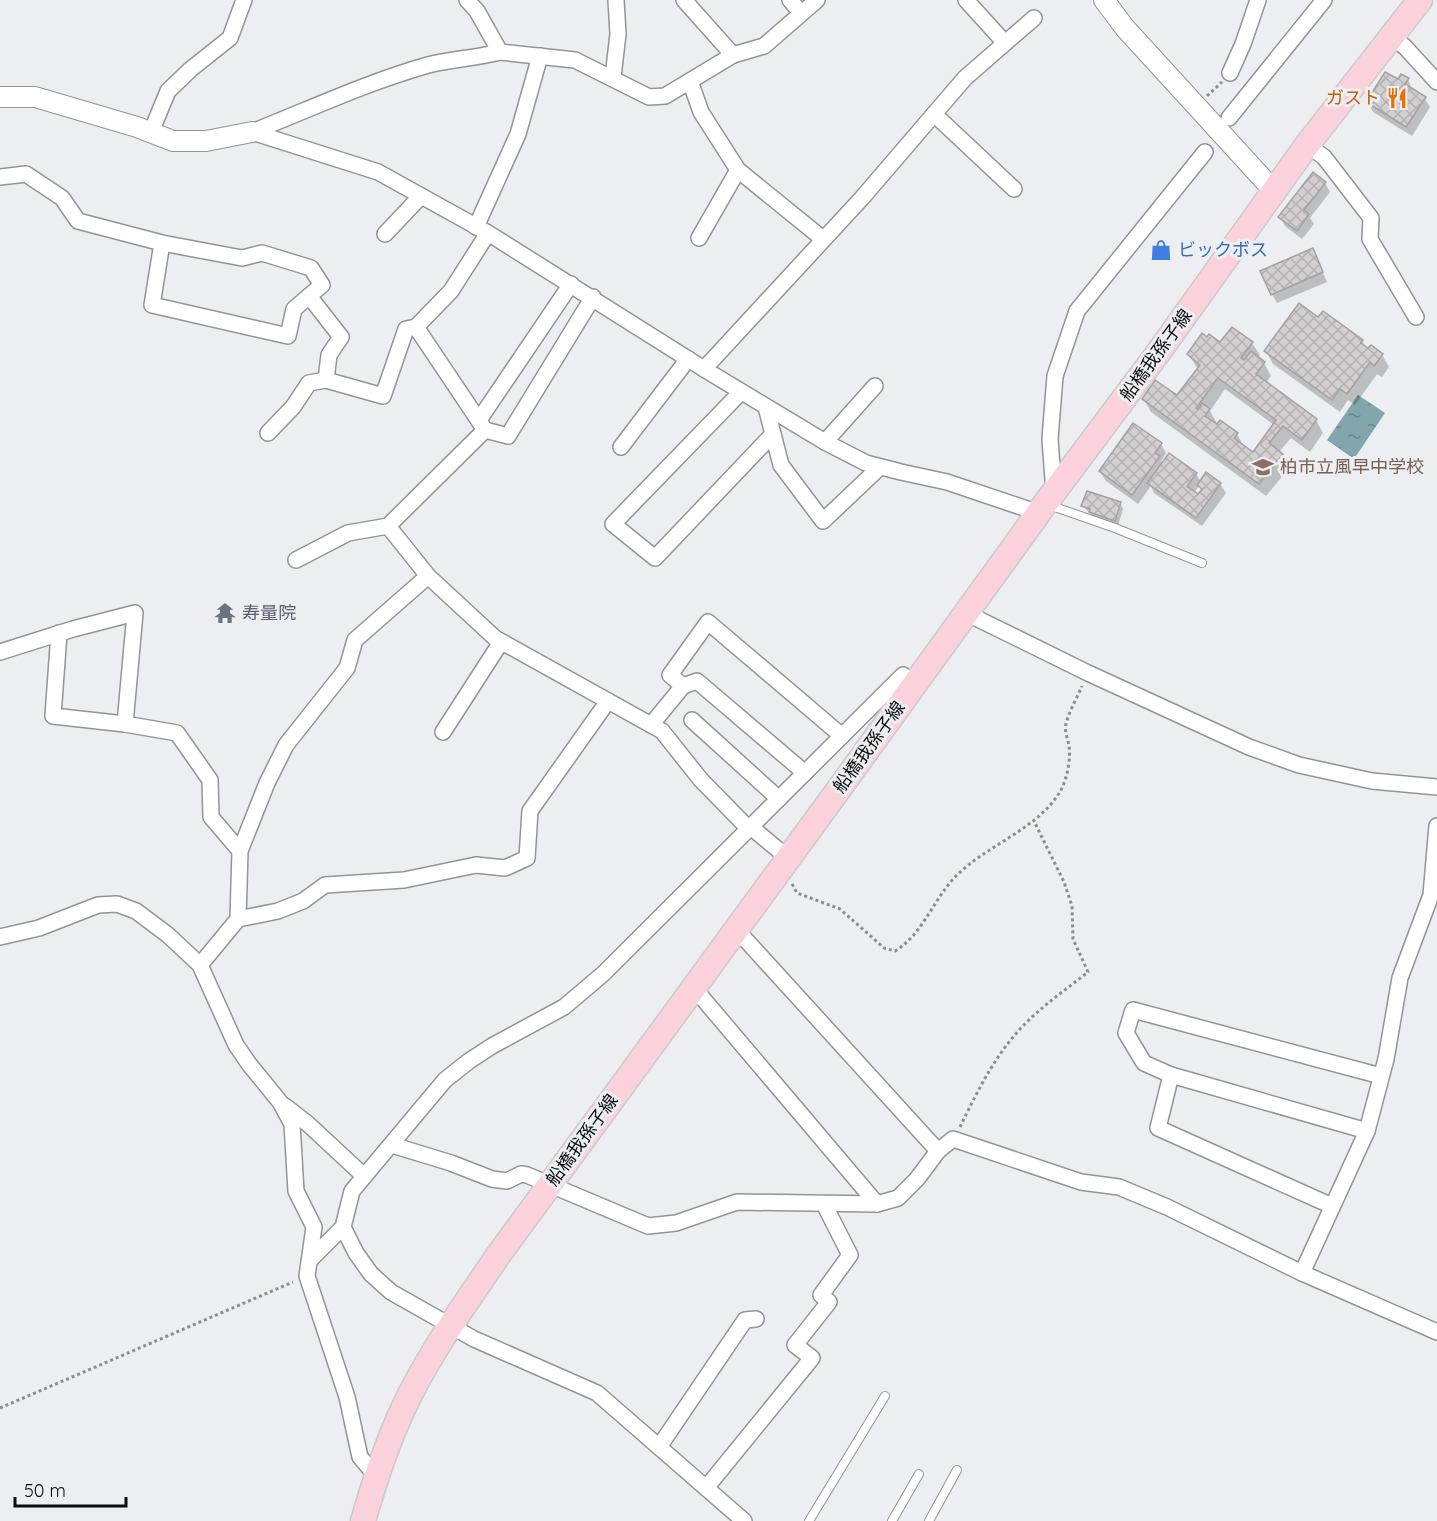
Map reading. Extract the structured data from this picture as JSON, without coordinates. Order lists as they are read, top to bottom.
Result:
{
  "streets": {
    "main road": ["船橋我孫子線"]
  },
  "places": {
    "restaurant": ["ガスト"],
    "shop": ["ビックボス"],
    "school or university": ["柏市立風早中学校"],
    "temple": ["寿量院"]
  },
  "scale_bar": "50 m"
}
